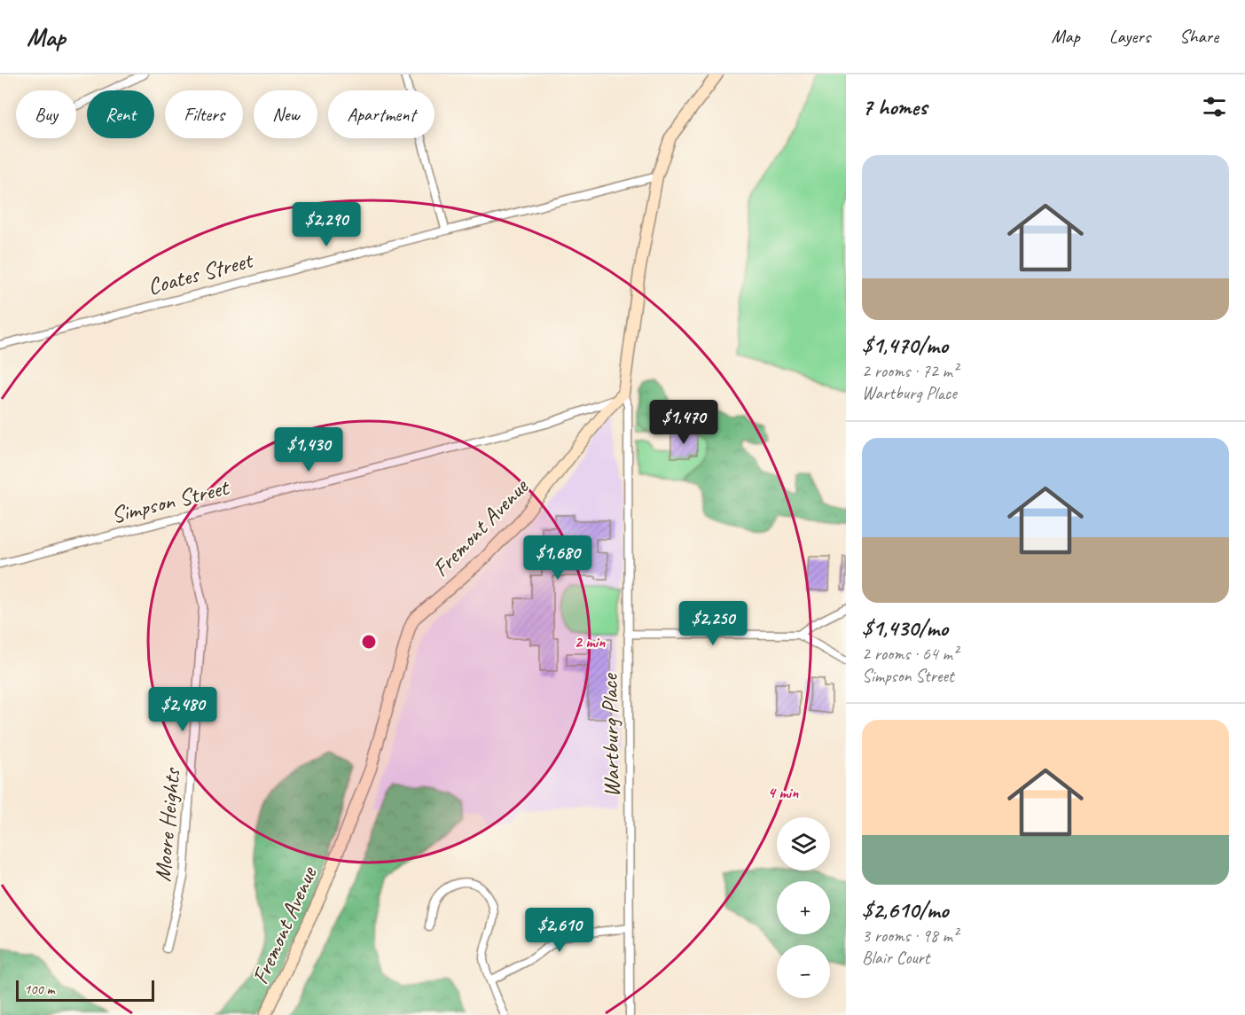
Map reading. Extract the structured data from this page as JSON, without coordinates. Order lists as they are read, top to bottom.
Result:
{
  "streets": {
    "main road": ["Fremont Avenue"],
    "street": [
      "Coates Street",
      "Simpson Street",
      "Wartburg Place",
      "Moore Heights"
    ]
  },
  "crossings": [
    ["Simpson Street", "Fremont Avenue"],
    ["Simpson Street", "Wartburg Place"],
    ["Simpson Street", "Moore Heights"],
    ["Fremont Avenue", "Wartburg Place"]
  ],
  "scale_bar": "100 m",
  "page": {
    "header": "Map",
    "nav": ["Map", "Layers", "Share"],
    "heading": "7 homes",
    "chip": [
      "Buy",
      "Rent",
      "Filters",
      "New",
      "Apartment"
    ],
    "list": [
      {
        "name": "$1,470/mo",
        "note": "2 rooms · 72 m² · Wartburg Place"
      },
      {
        "name": "$1,430/mo",
        "note": "2 rooms · 64 m² · Simpson Street"
      },
      {
        "name": "$2,610/mo",
        "note": "3 rooms · 98 m² · Blair Court"
      }
    ],
    "price": [
      "$2,290",
      "$1,470",
      "$1,430",
      "$1,680",
      "$2,250",
      "$2,480",
      "$2,610"
    ],
    "map_buttons": ["+", "−"],
    "scale": "100 m"
  },
  "rings": ["2 min", "4 min"]
}
